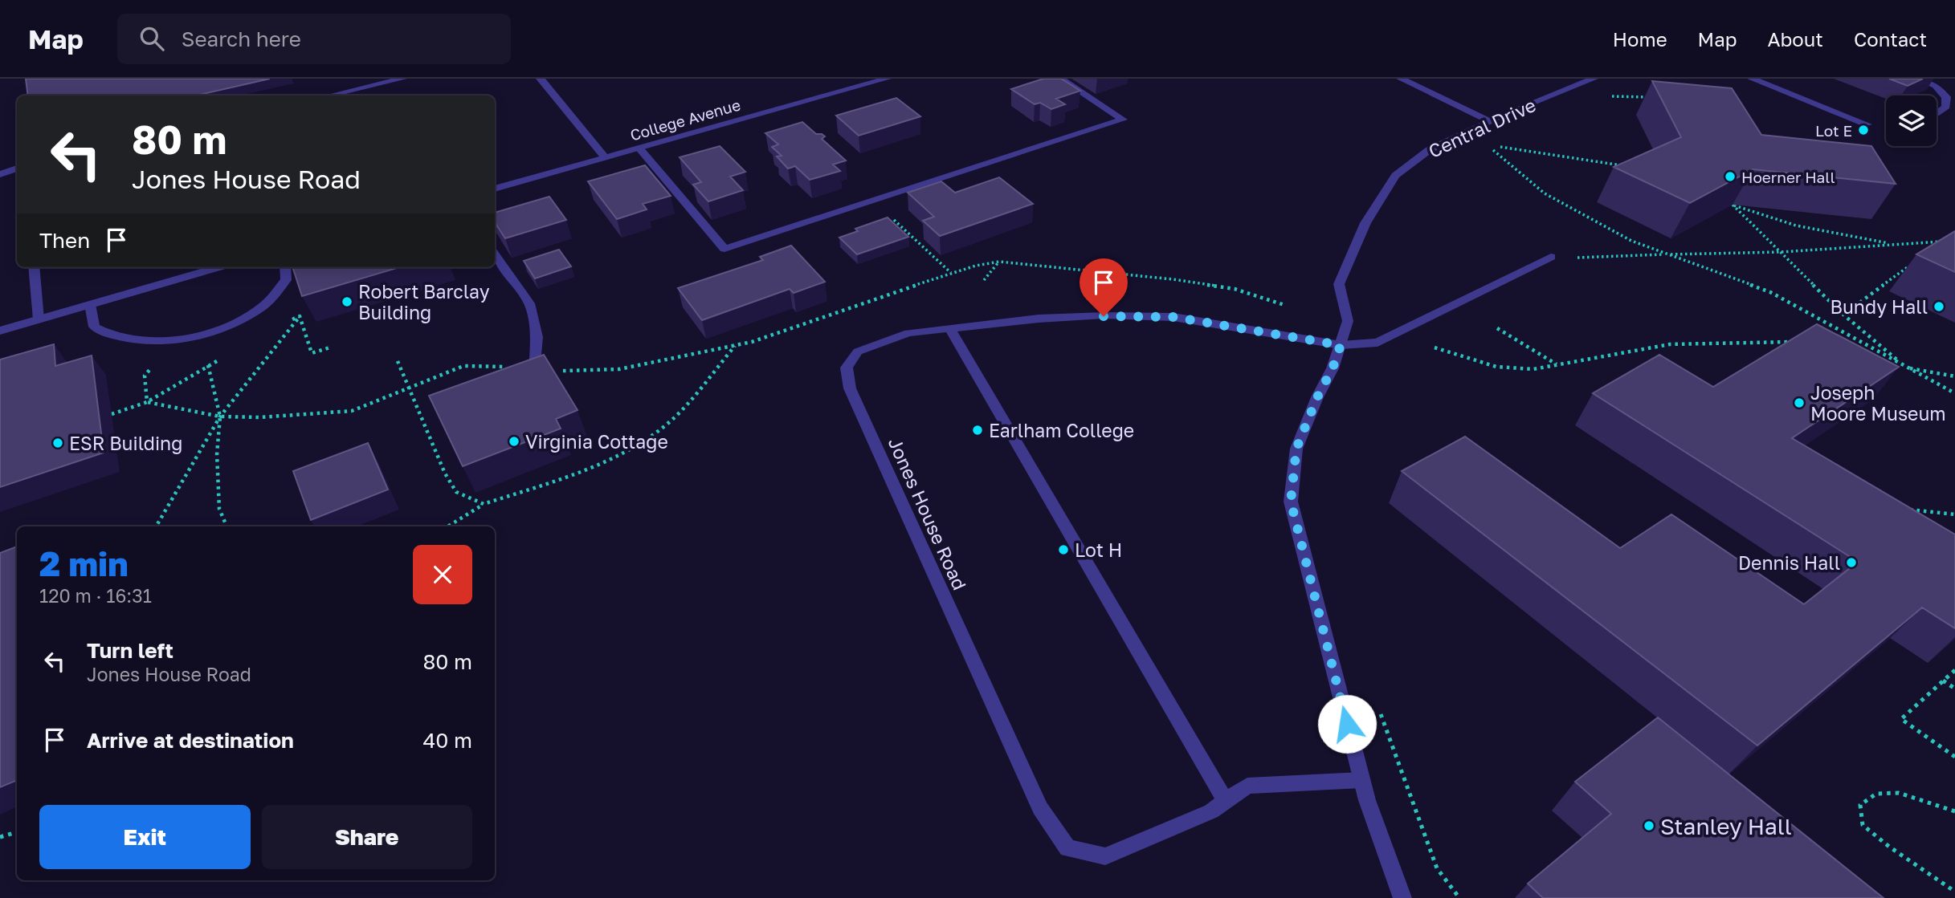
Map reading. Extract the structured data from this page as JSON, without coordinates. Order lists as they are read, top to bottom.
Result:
{
  "streets": {
    "street": ["College Avenue", "Central Drive", "Jones House Road"]
  },
  "crossings": [
    ["Central Drive", "Jones House Road"]
  ],
  "places": [
    "Lot E",
    "Hoerner Hall",
    "Robert Barclay Building",
    "Bundy Hall",
    "Joseph Moore Museum",
    "Earlham College",
    "Virginia Cottage",
    "ESR Building",
    "Lot H",
    "Dennis Hall",
    "Stanley Hall"
  ],
  "page": {
    "header": "Map",
    "search": "Search here",
    "nav": [
      "Home",
      "Map",
      "About",
      "Contact"
    ],
    "turn": ["80 m", "Jones House Road"],
    "then": "Then",
    "heading": ["2 min", "120 m · 16:31"],
    "list": [
      {
        "name": "Turn left",
        "note": "Jones House Road",
        "value": "80 m"
      },
      {
        "name": "Arrive at destination",
        "value": "40 m"
      }
    ],
    "buttons": ["Exit", "Share"]
  }
}
